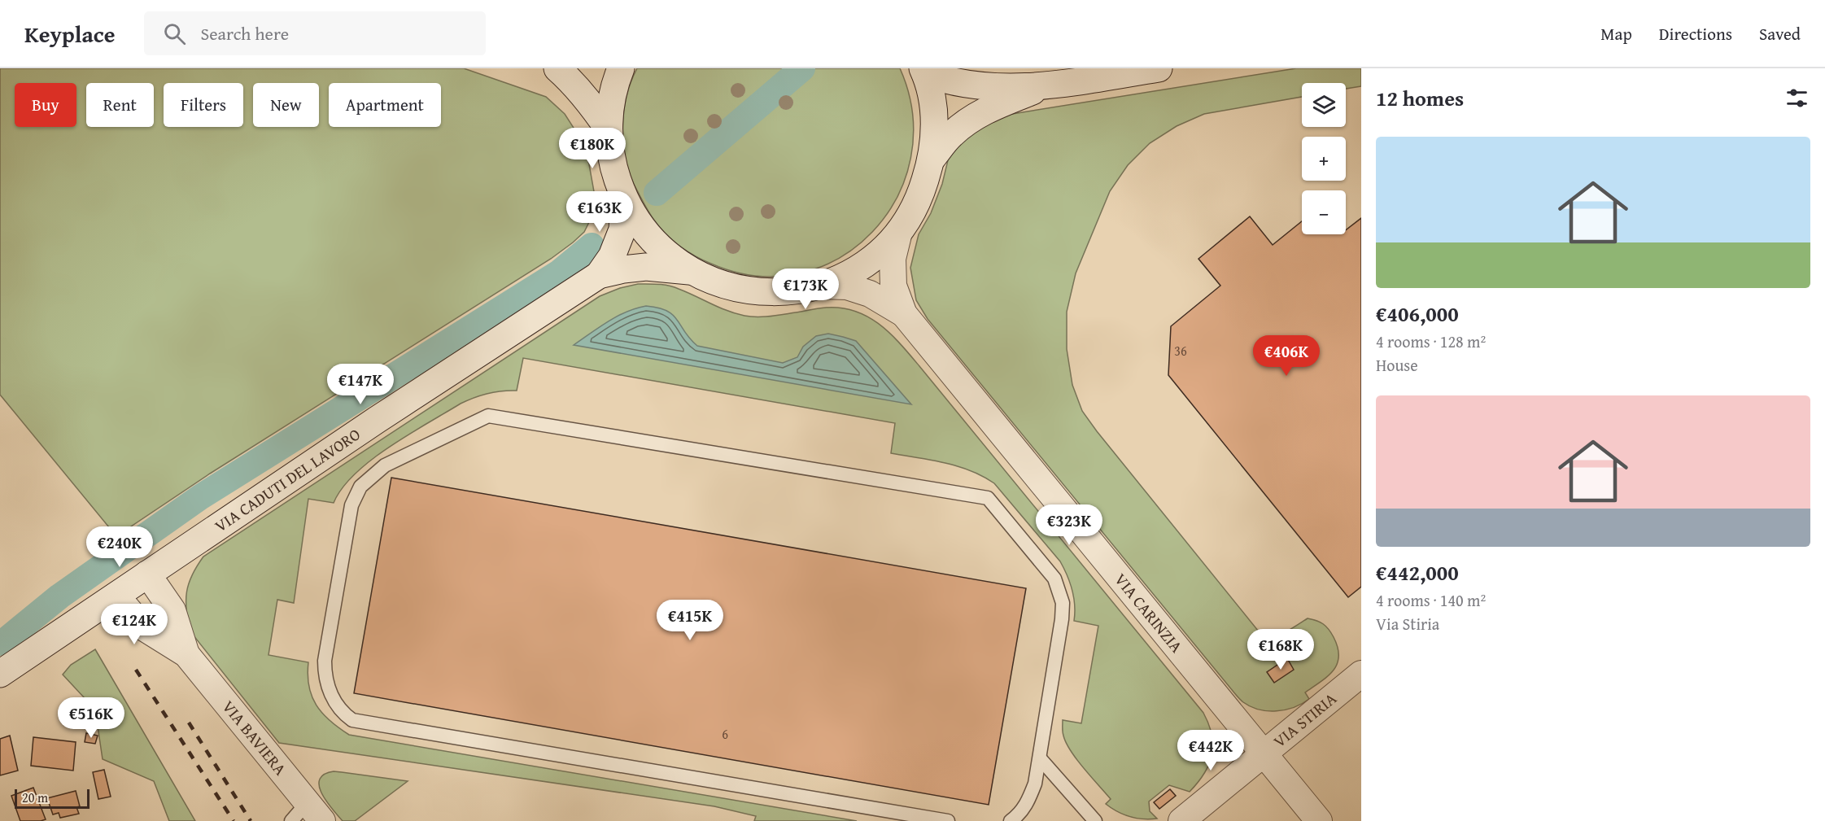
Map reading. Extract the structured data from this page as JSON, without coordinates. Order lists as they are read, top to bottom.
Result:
{
  "streets": {
    "main road": ["VIA CADUTI DEL LAVORO"],
    "street": ["VIA CARINZIA", "VIA STIRIA", "VIA BAVIERA"]
  },
  "crossings": [
    ["VIA CADUTI DEL LAVORO", "VIA BAVIERA"],
    ["VIA CARINZIA", "VIA STIRIA"]
  ],
  "house_numbers": ["36", "6"],
  "scale_bar": "20 m",
  "page": {
    "header": "Keyplace",
    "search": "Search here",
    "nav": ["Map", "Directions", "Saved"],
    "heading": "12 homes",
    "map_buttons": ["+", "−"],
    "chip": [
      "Buy",
      "Rent",
      "Filters",
      "New",
      "Apartment"
    ],
    "list": [
      {
        "name": "€406,000",
        "note": "4 rooms · 128 m² · House"
      },
      {
        "name": "€442,000",
        "note": "4 rooms · 140 m² · Via Stiria"
      }
    ],
    "price": [
      "€180K",
      "€163K",
      "€173K",
      "€406K",
      "€147K",
      "€323K",
      "€240K",
      "€415K",
      "€124K",
      "€168K",
      "€516K",
      "€442K"
    ],
    "scale": "20 m"
  }
}
